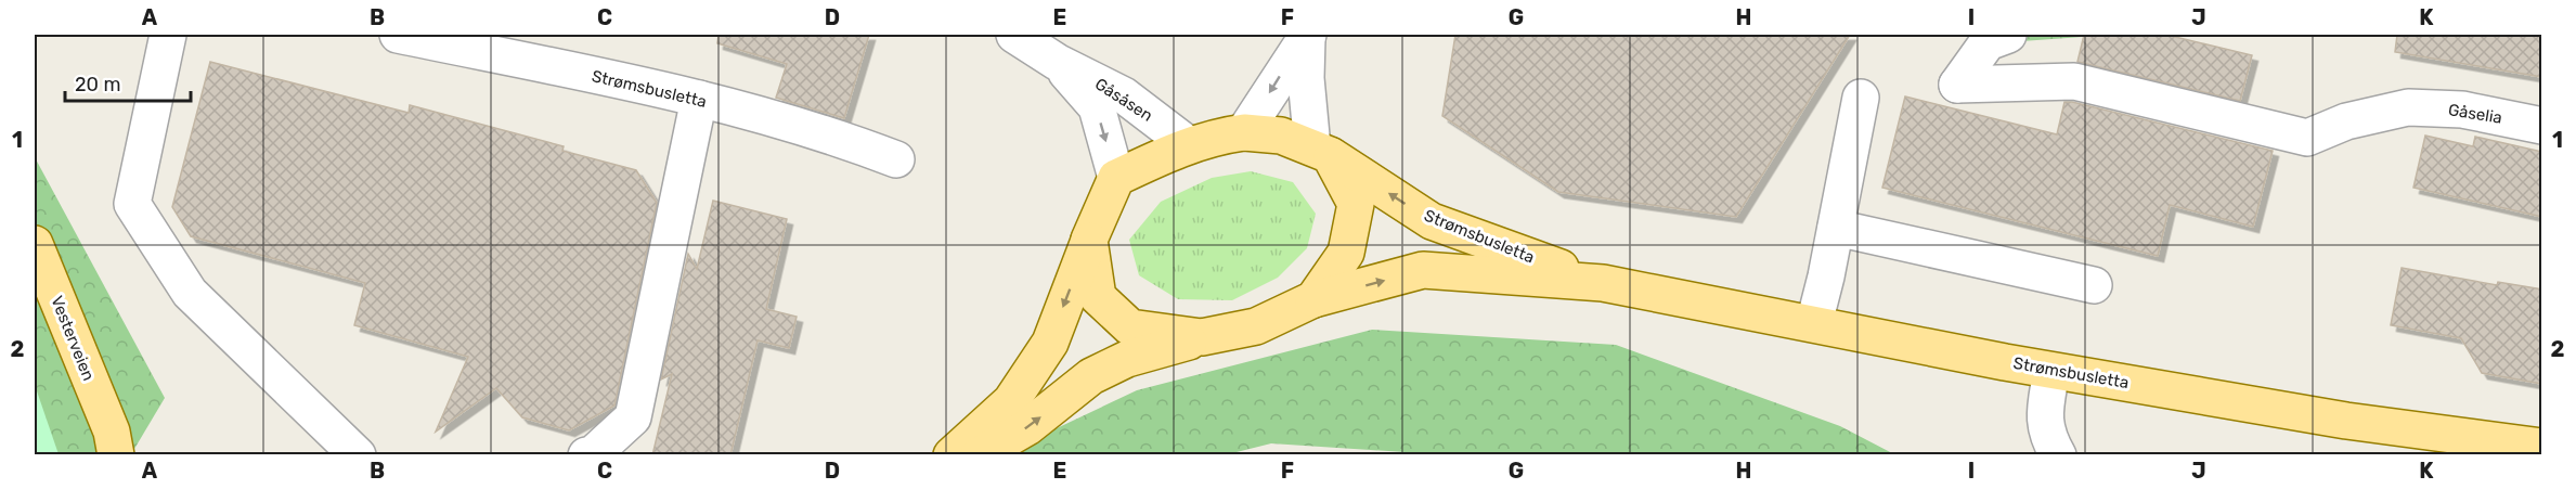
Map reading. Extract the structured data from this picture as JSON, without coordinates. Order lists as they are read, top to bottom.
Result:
{
  "streets": {
    "main road": ["Strømsbusletta", "Vesterveien"],
    "street": ["Gåsåsen", "Gåselia"]
  },
  "crossings": [
    ["Strømsbusletta", "Gåsåsen"]
  ],
  "scale_bar": "20 m",
  "grid": {
    "columns": [
      "A",
      "B",
      "C",
      "D",
      "E",
      "F",
      "G",
      "H",
      "I",
      "J",
      "K"
    ],
    "rows": ["1", "2"]
  }
}
